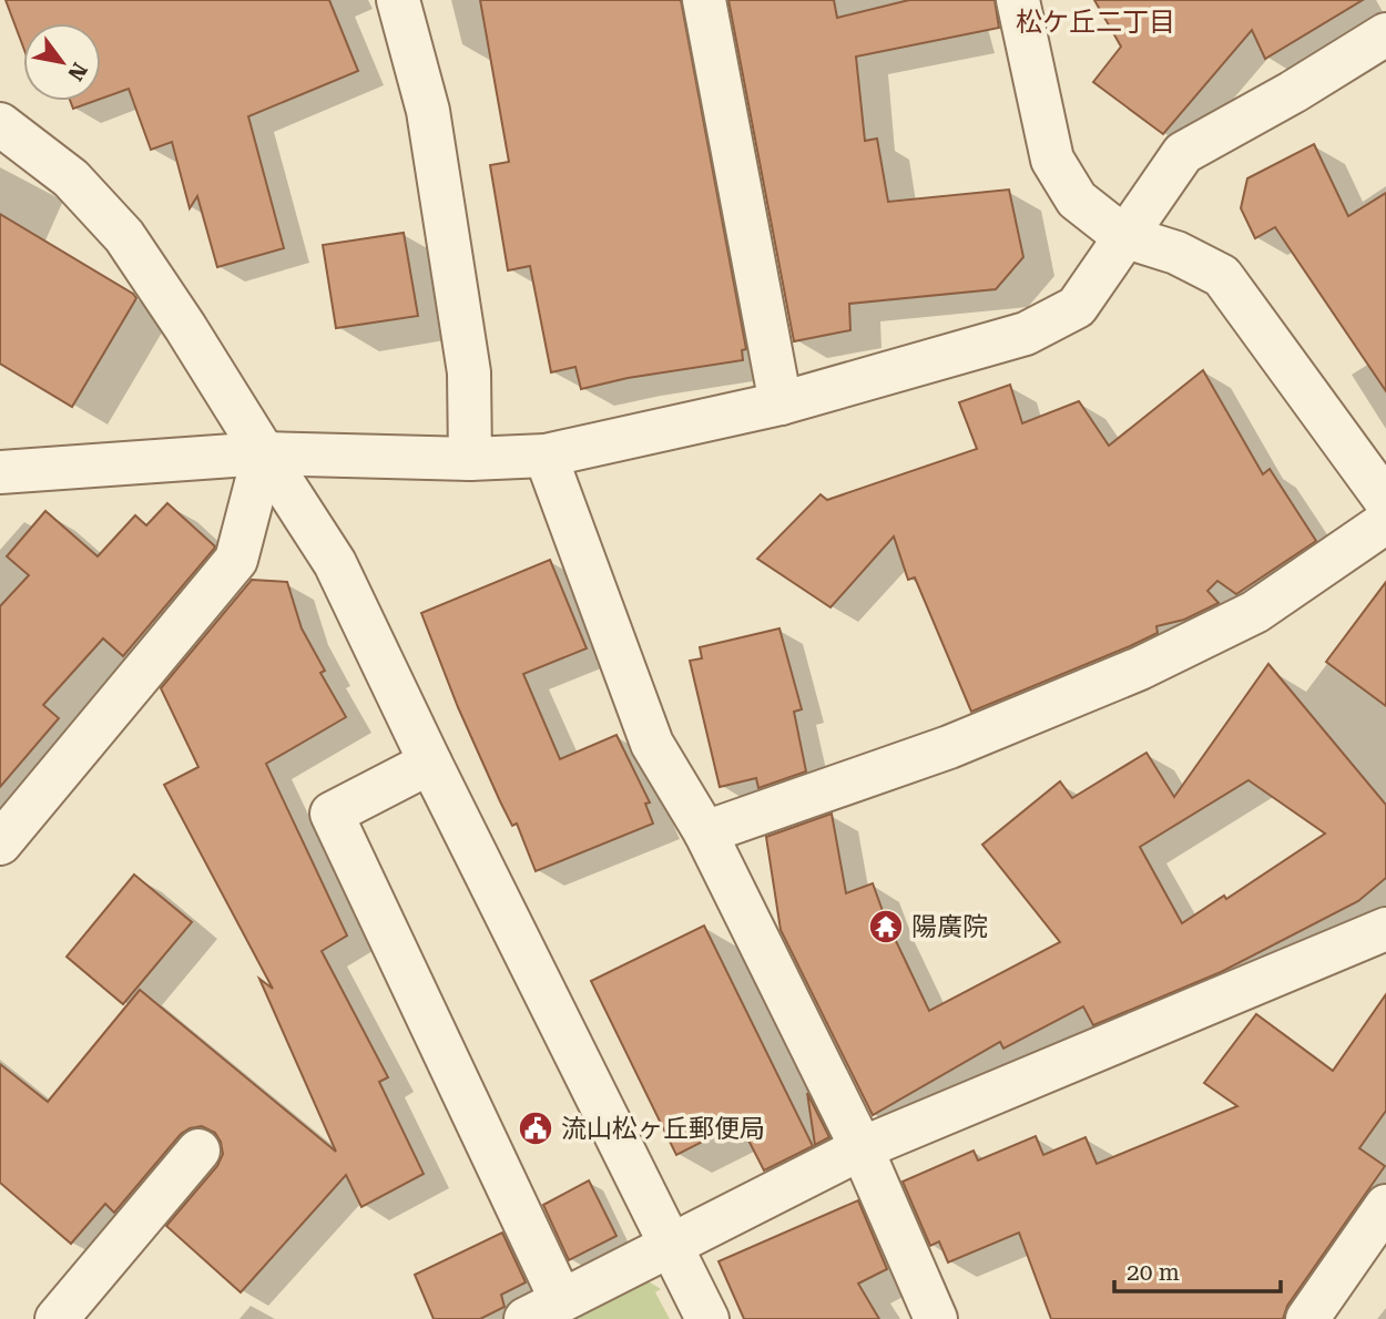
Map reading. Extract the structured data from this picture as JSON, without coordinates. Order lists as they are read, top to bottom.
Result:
{
  "districts": ["松ケ丘二丁目"],
  "places": {
    "temple": ["陽廣院"],
    "public building": ["流山松ヶ丘郵便局"]
  },
  "scale_bar": "20 m",
  "north": "bottom right"
}
